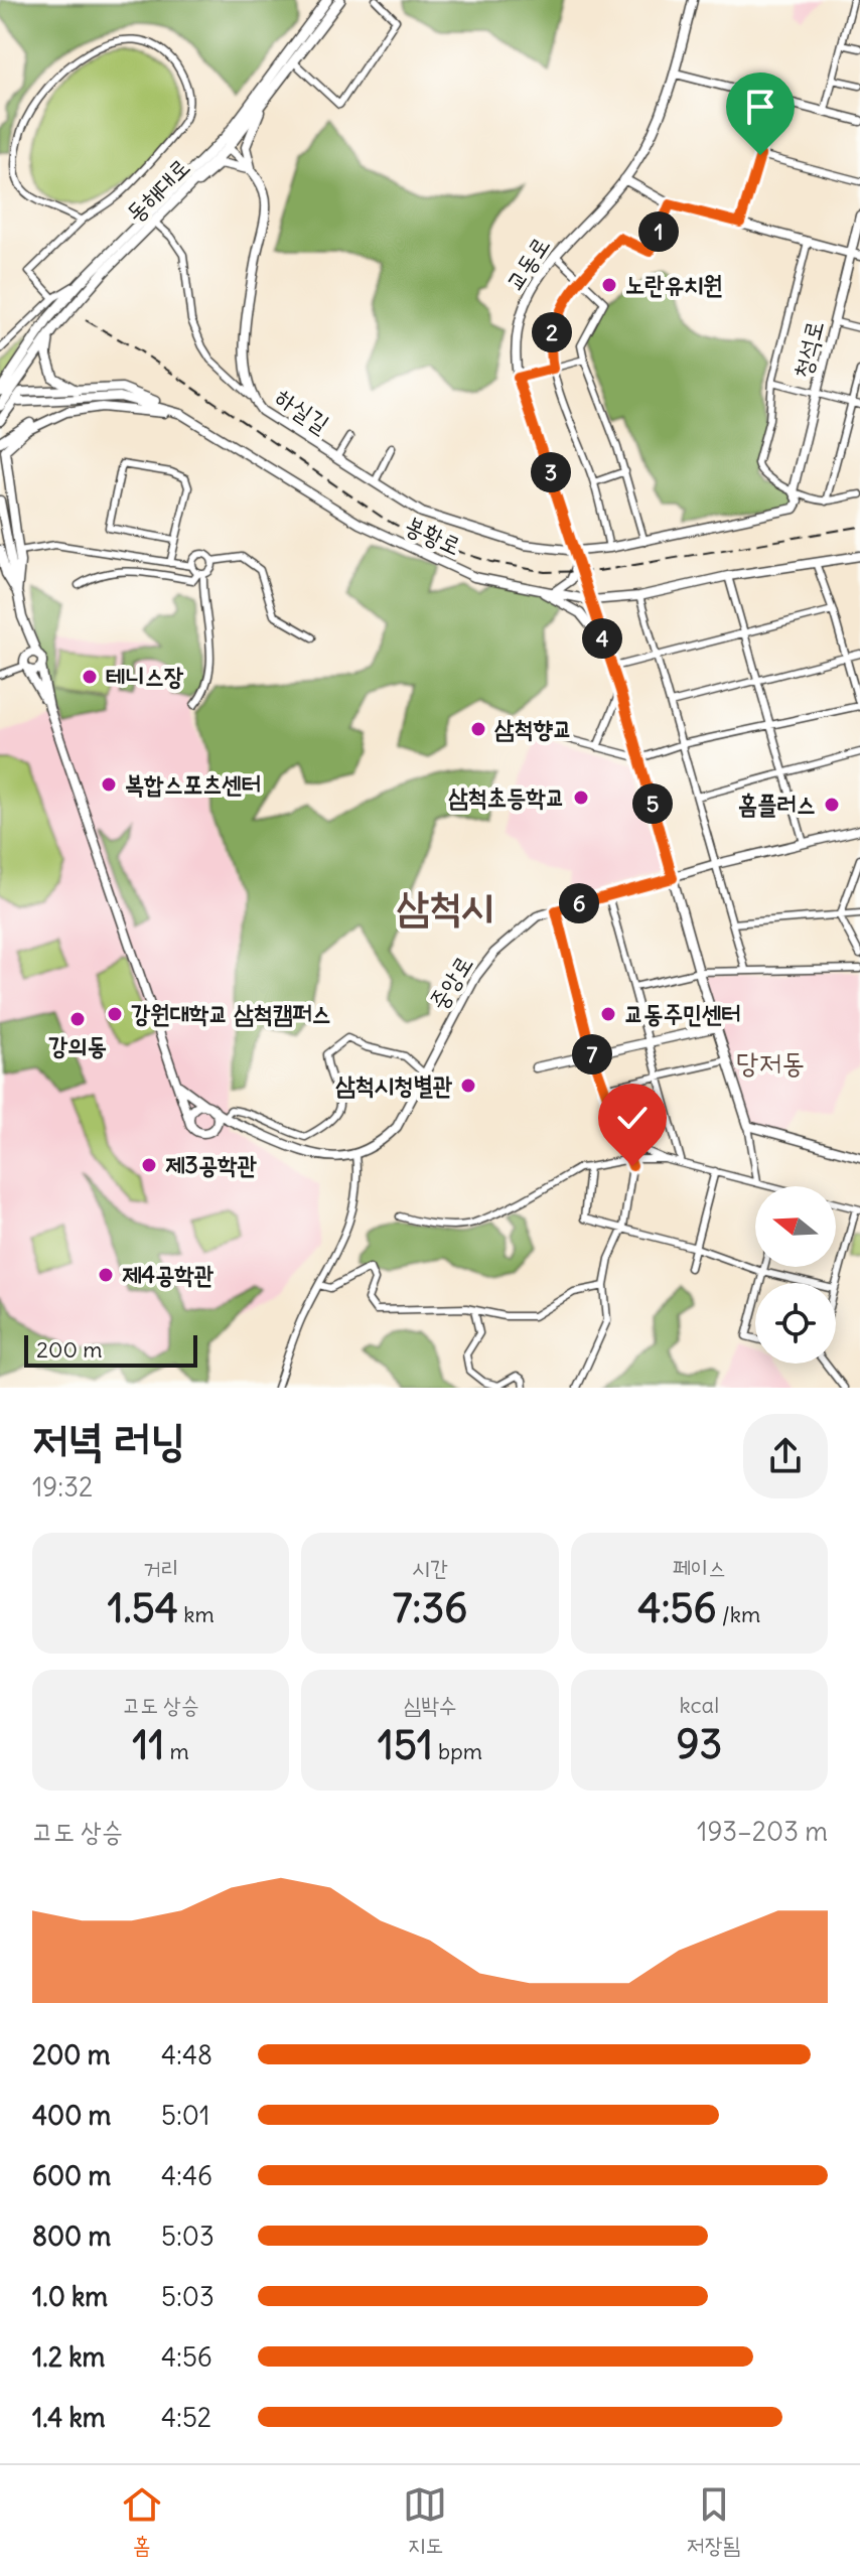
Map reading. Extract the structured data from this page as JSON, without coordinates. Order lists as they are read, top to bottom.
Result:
{
  "streets": {
    "main road": ["동해대로"],
    "street": [
      "교동로",
      "청석로",
      "하실길",
      "봉황로",
      "중앙로"
    ]
  },
  "crossings": [
    ["동해대로", "하실길"],
    ["교동로", "청석로"],
    ["교동로", "하실길"],
    ["교동로", "봉황로"],
    ["교동로", "중앙로"],
    ["청석로", "하실길"]
  ],
  "districts": ["삼척시", "당저동"],
  "places": [
    "노란유치원",
    "테니스장",
    "삼척향교",
    "복합스포츠센터",
    "삼척초등학교",
    "홈플러스",
    "강원대학교 삼척캠퍼스",
    "교동주민센터",
    "강의동",
    "삼척시청별관",
    "제3공학관",
    "제4공학관"
  ],
  "scale_bar": "200 m",
  "north": "left",
  "page": {
    "pins": [
      "1",
      "2",
      "3",
      "4",
      "5",
      "6",
      "7"
    ],
    "scale": "200 m",
    "heading": ["저녁 러닝", "19:32"],
    "stats": [
      ["거리", "1.54 km"],
      ["시간", "7:36"],
      ["페이스", "4:56 /km"],
      ["고도 상승", "11 m"],
      ["심박수", "151 bpm"],
      ["kcal", "93"]
    ],
    "chart": ["고도 상승", "193–203 m"],
    "list": [
      {
        "name": "200 m",
        "note": "4:48"
      },
      {
        "name": "400 m",
        "note": "5:01"
      },
      {
        "name": "600 m",
        "note": "4:46"
      },
      {
        "name": "800 m",
        "note": "5:03"
      },
      {
        "name": "1.0 km",
        "note": "5:03"
      },
      {
        "name": "1.2 km",
        "note": "4:56"
      },
      {
        "name": "1.4 km",
        "note": "4:52"
      }
    ],
    "tabs": ["홈", "지도", "저장됨"]
  }
}
